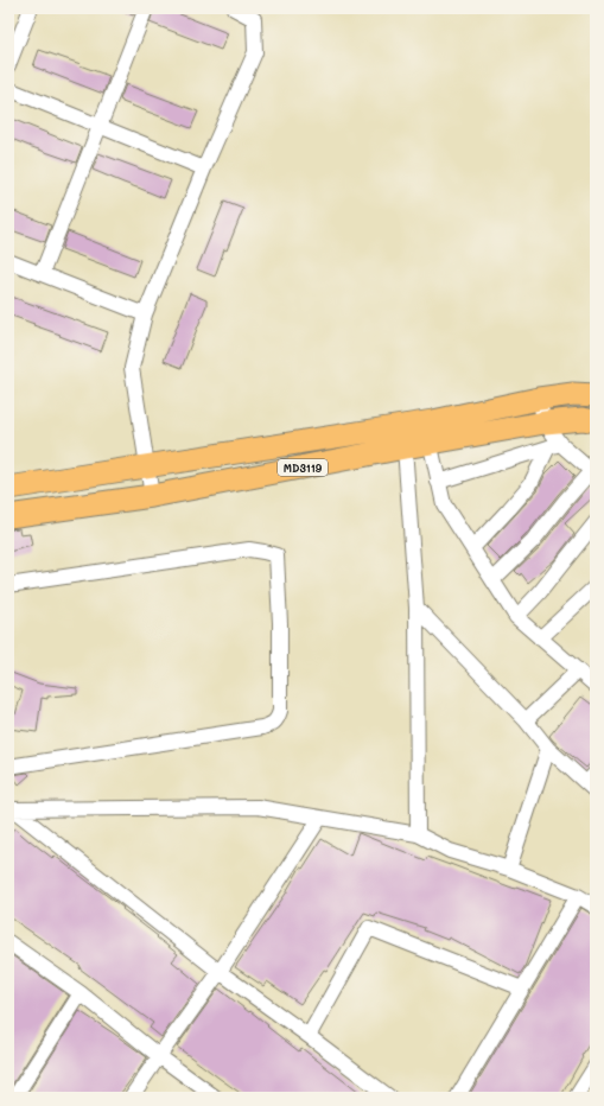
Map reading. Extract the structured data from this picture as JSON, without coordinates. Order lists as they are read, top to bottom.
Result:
{
  "streets": {
    "main road": ["MD3119"]
  }
}
